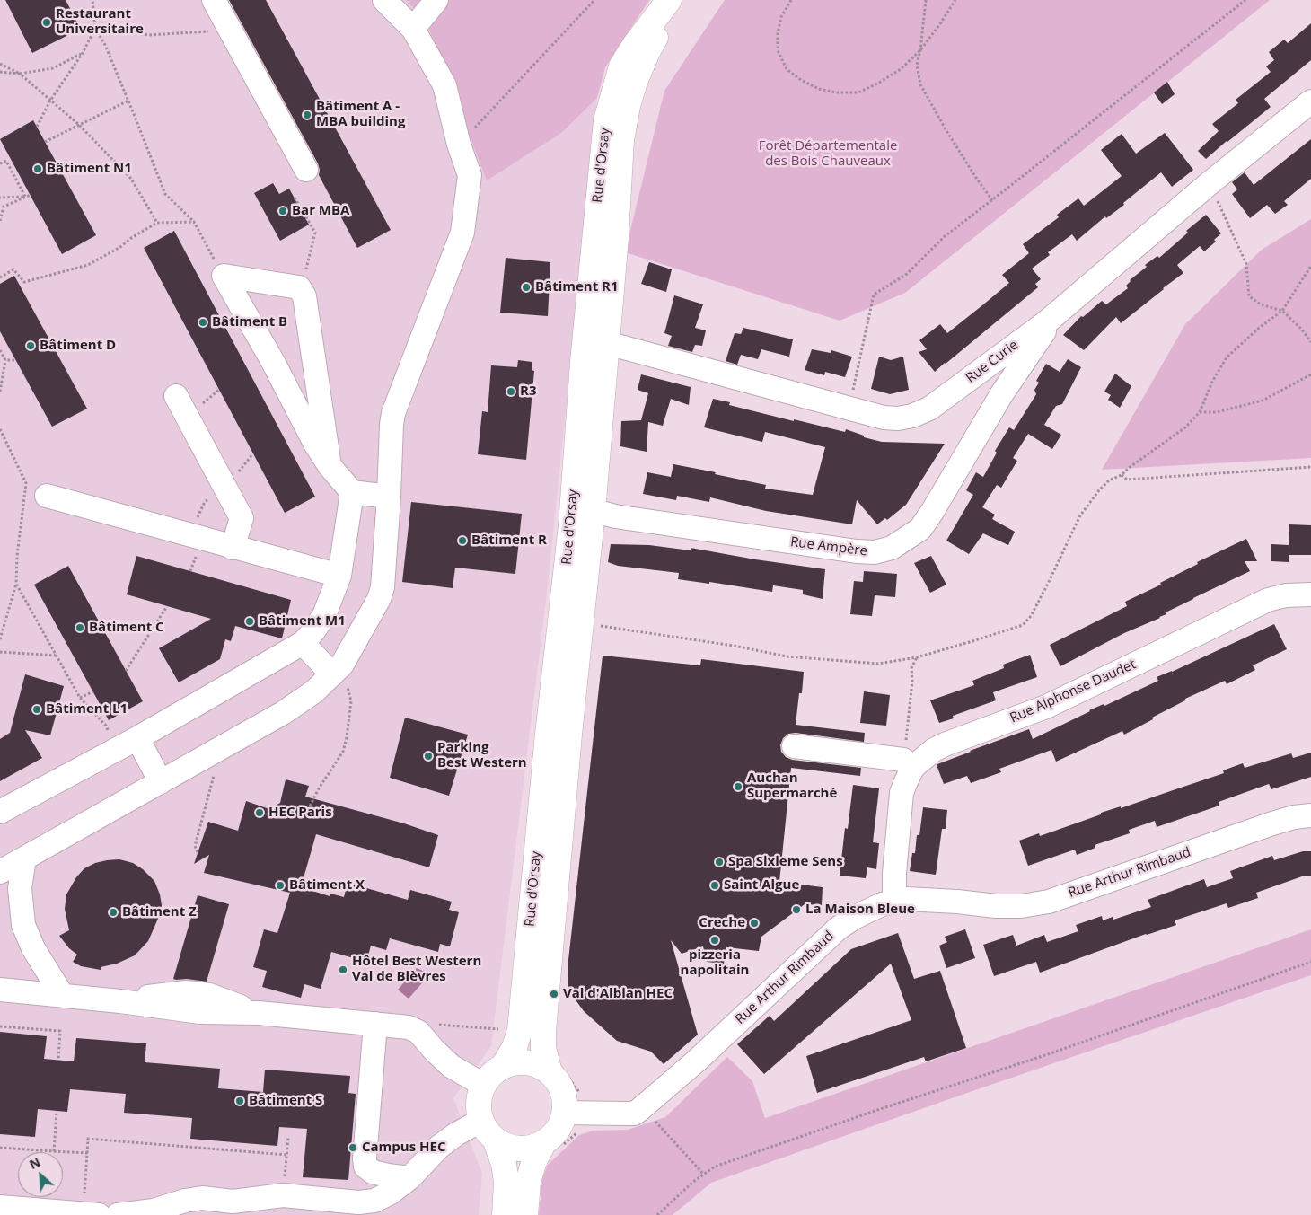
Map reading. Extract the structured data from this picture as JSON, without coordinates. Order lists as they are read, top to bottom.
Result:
{
  "streets": {
    "main road": ["Rue d'Orsay"],
    "street": [
      "Rue Curie",
      "Rue Ampère",
      "Rue Alphonse Daudet",
      "Rue Arthur Rimbaud"
    ]
  },
  "crossings": [
    ["Rue d'Orsay", "Rue Curie"],
    ["Rue d'Orsay", "Rue Ampère"],
    ["Rue d'Orsay", "Rue Arthur Rimbaud"],
    ["Rue Curie", "Rue Ampère"]
  ],
  "parks": ["Forêt Départementale des Bois Chauveaux"],
  "places": [
    "Restaurant Universitaire",
    "Bâtiment A - MBA building",
    "Bâtiment N1",
    "Bar MBA",
    "Bâtiment R1",
    "Bâtiment B",
    "Bâtiment D",
    "R3",
    "Bâtiment R",
    "Bâtiment M1",
    "Bâtiment C",
    "Bâtiment L1",
    "Parking Best Western",
    "Auchan Supermarché",
    "HEC Paris",
    "Spa Sixieme Sens",
    "Bâtiment X",
    "Saint Algue",
    "La Maison Bleue",
    "Bâtiment Z",
    "Creche",
    "pizzeria napolitain",
    "Hôtel Best Western Val de Bièvres",
    "Val d'Albian HEC",
    "Bâtiment S",
    "Campus HEC"
  ],
  "north": "top left"
}
